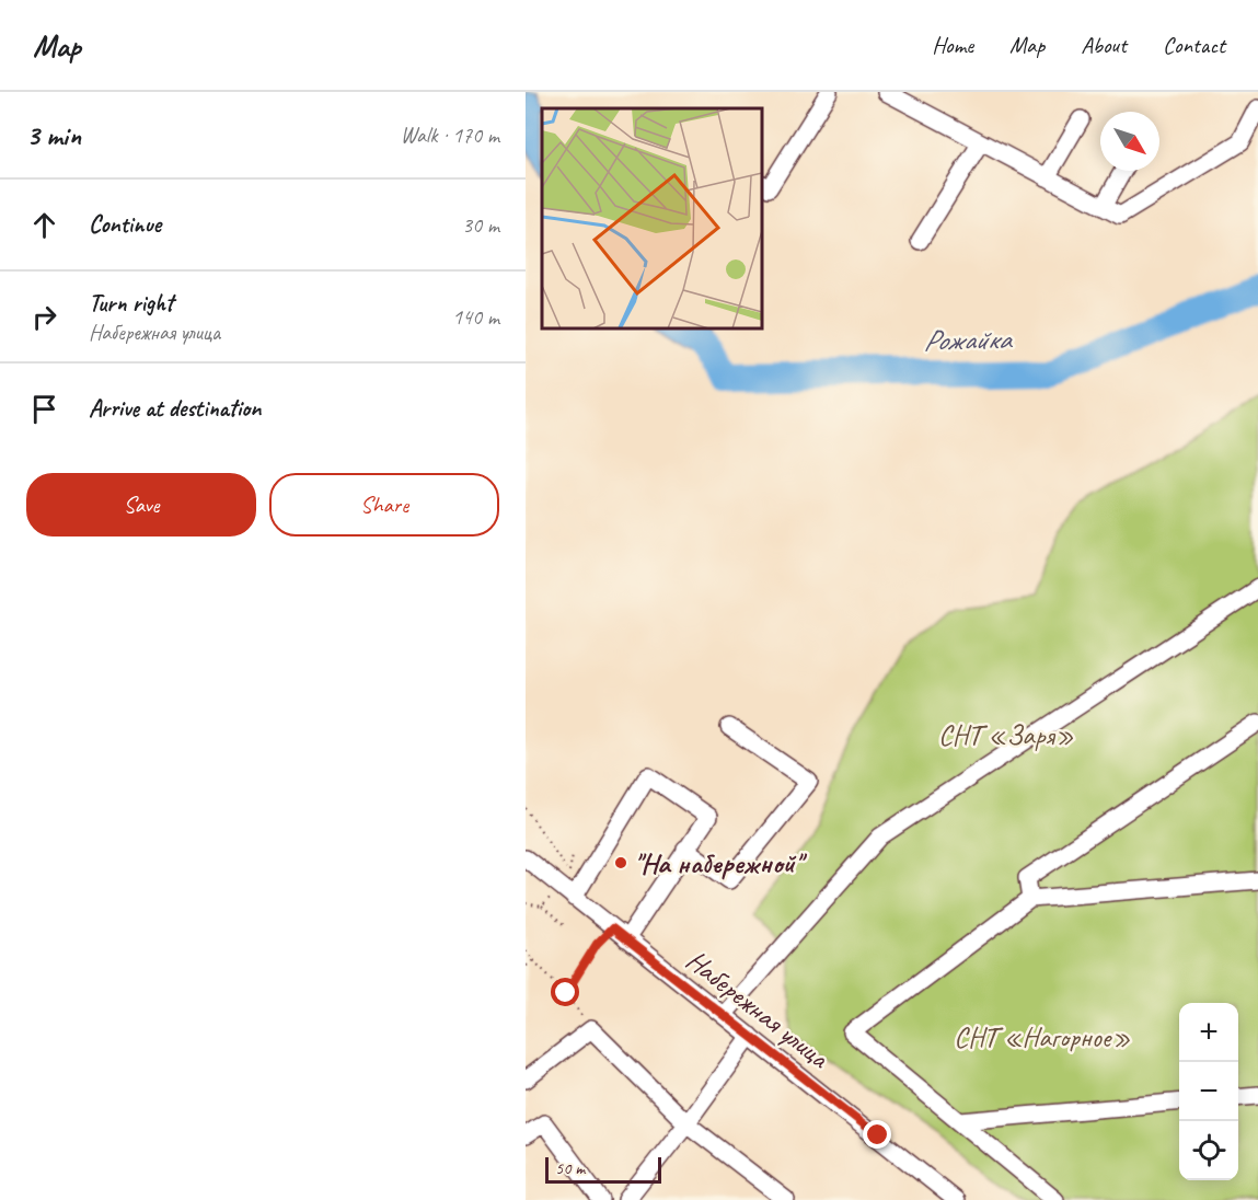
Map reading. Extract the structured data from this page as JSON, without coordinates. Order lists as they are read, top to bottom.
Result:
{
  "streets": {
    "street": ["Набережная улица"]
  },
  "water": ["Рожайка"],
  "parks": ["СНТ «Заря»", "СНТ «Нагорное»"],
  "places": ["\"На набережной\""],
  "scale_bar": "50 m",
  "north": "bottom right",
  "page": {
    "header": "Map",
    "nav": [
      "Home",
      "Map",
      "About",
      "Contact"
    ],
    "heading": ["3 min", "Walk · 170 m"],
    "list": [
      ["Continue", "30 m"],
      ["Turn right", "Набережная улица", "140 m"],
      "Arrive at destination"
    ],
    "buttons": ["Save", "Share"],
    "map_buttons": ["+", "−"],
    "scale": "50 m"
  }
}
